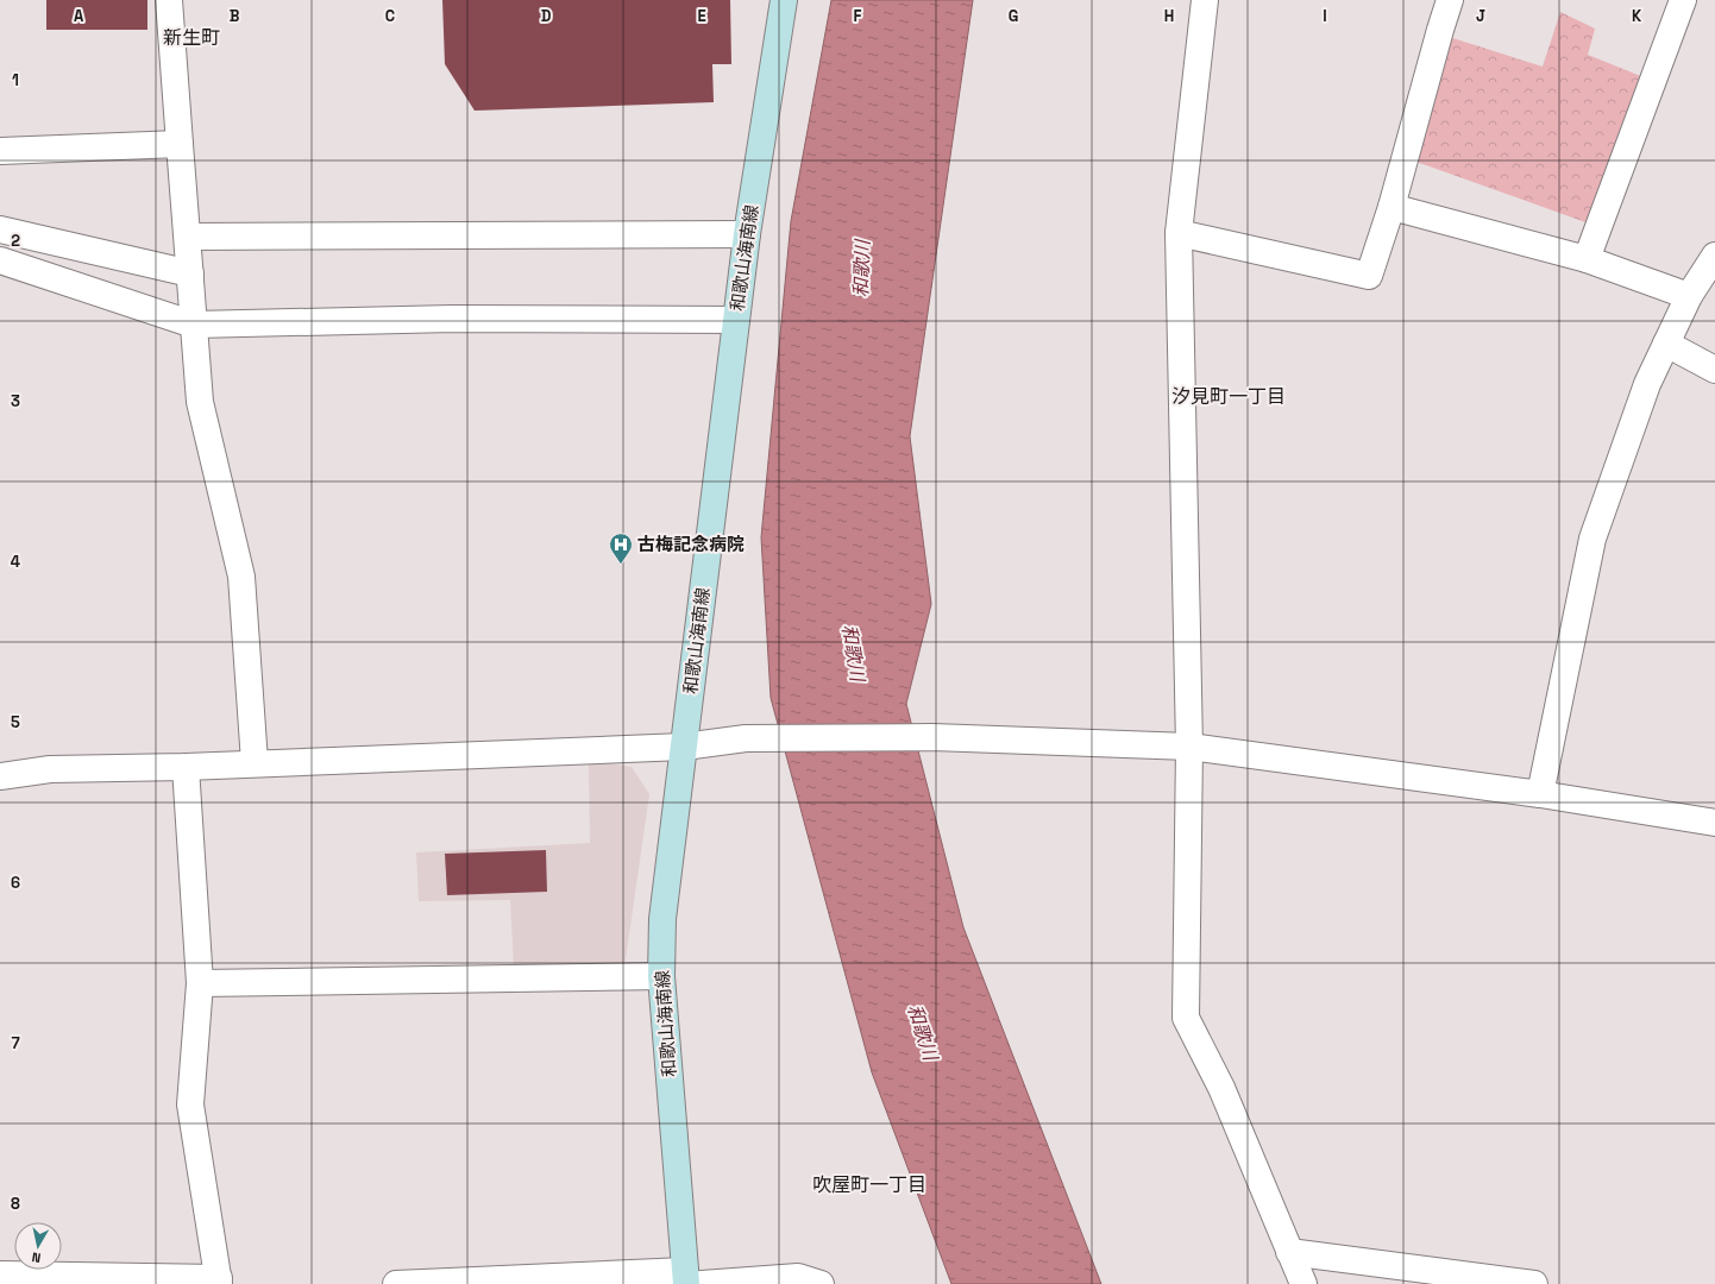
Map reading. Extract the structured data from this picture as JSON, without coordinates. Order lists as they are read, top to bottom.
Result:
{
  "streets": {
    "main road": ["和歌山海南線"]
  },
  "districts": ["新生町", "汐見町一丁目", "吹屋町一丁目"],
  "water": ["和歌川"],
  "places": {
    "hospital": ["古梅記念病院"]
  },
  "north": "bottom",
  "grid": {
    "columns": [
      "A",
      "B",
      "C",
      "D",
      "E",
      "F",
      "G",
      "H",
      "I",
      "J",
      "K"
    ],
    "rows": [
      "1",
      "2",
      "3",
      "4",
      "5",
      "6",
      "7",
      "8"
    ]
  }
}
